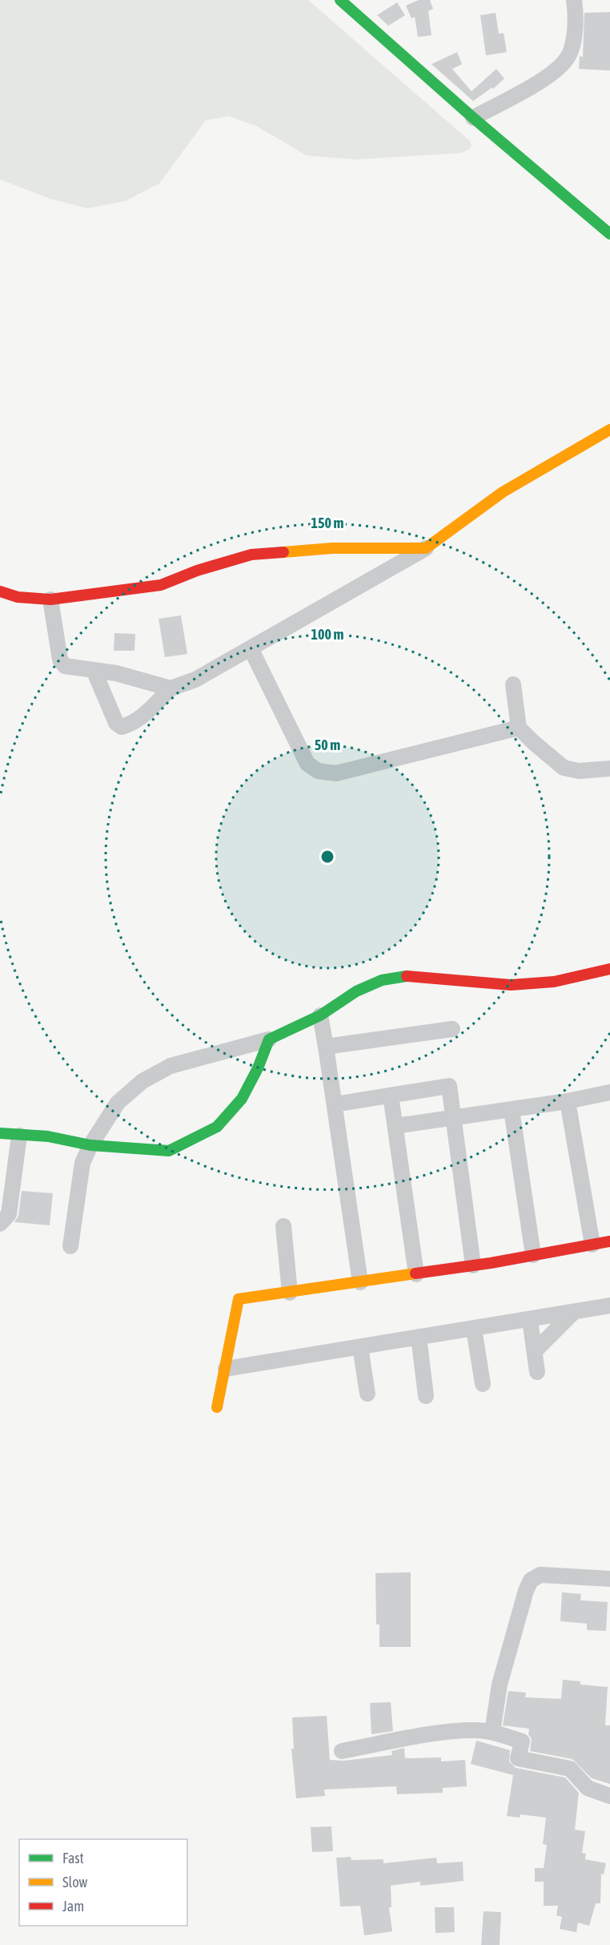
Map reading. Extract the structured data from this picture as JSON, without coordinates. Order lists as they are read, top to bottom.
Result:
{
  "legend": ["Fast", "Slow", "Jam"],
  "rings": ["150 m", "100 m", "50 m"]
}
